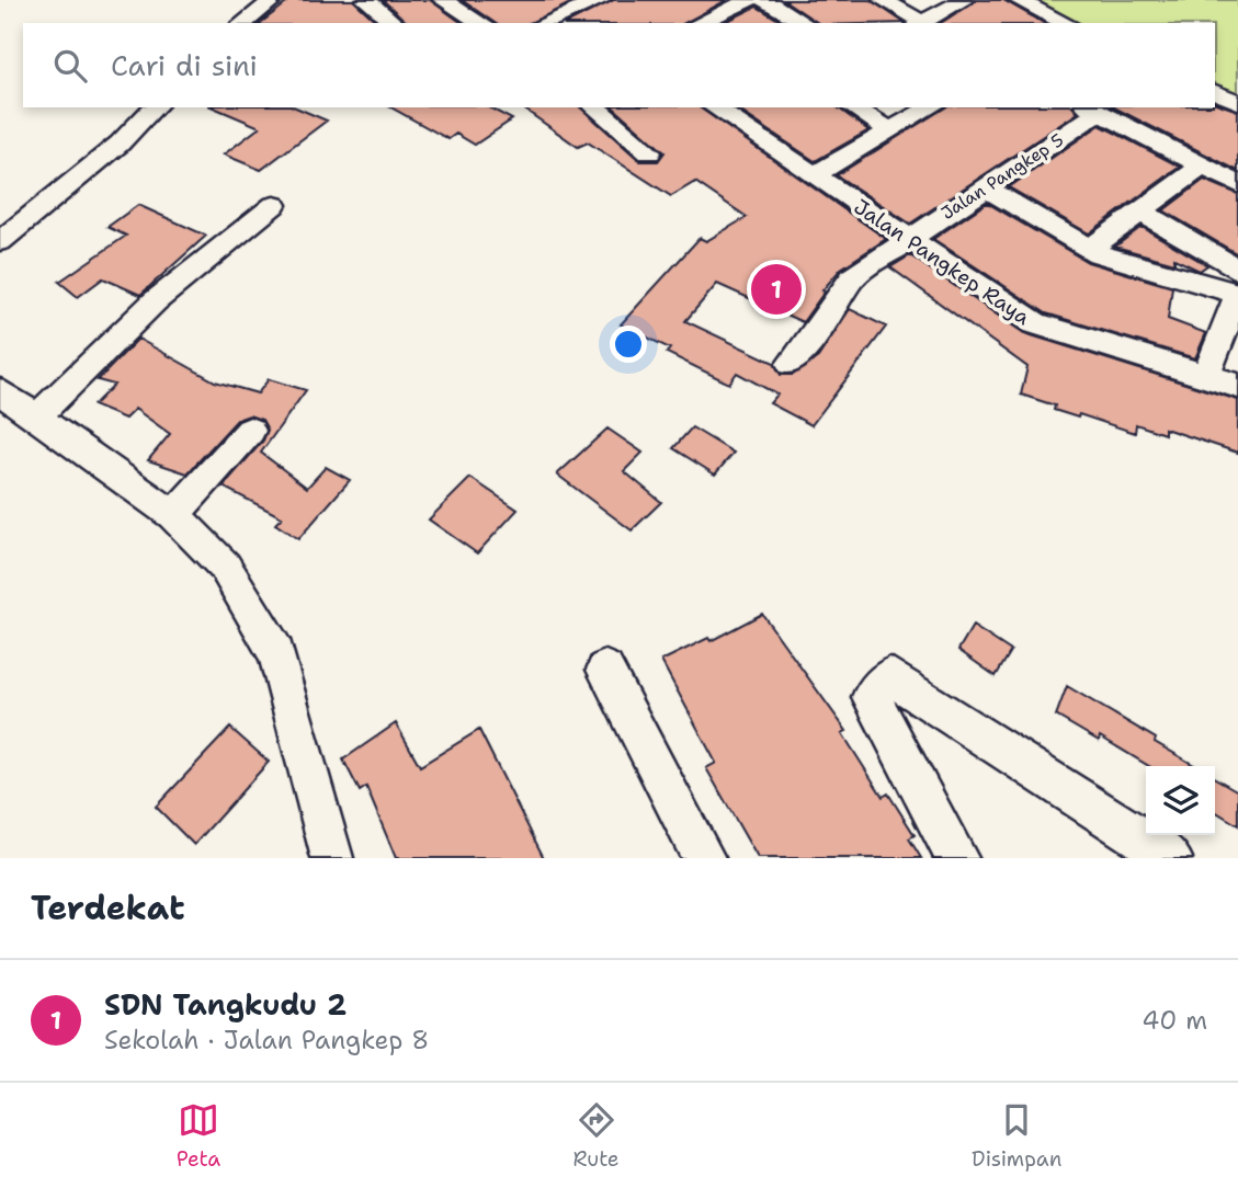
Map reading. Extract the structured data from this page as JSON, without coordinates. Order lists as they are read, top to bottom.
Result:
{
  "streets": {
    "street": ["Jalan Pangkep 5", "Jalan Pangkep Raya"]
  },
  "crossings": [
    ["Jalan Pangkep 5", "Jalan Pangkep Raya"]
  ],
  "page": {
    "search": "Cari di sini",
    "pins": "1",
    "heading": "Terdekat",
    "list": [
      {
        "mark": "1",
        "name": "SDN Tangkudu 2",
        "note": "Sekolah · Jalan Pangkep 8",
        "value": "40 m"
      }
    ],
    "nav": ["Peta", "Rute", "Disimpan"]
  }
}
